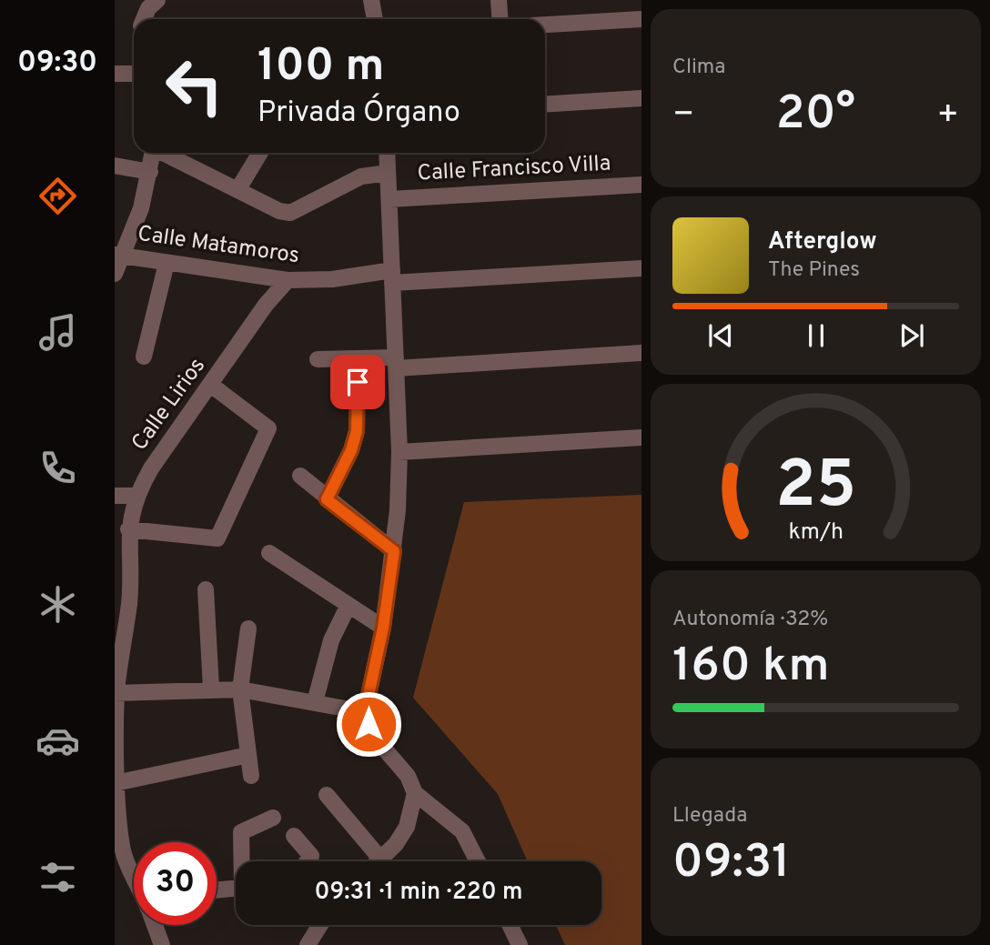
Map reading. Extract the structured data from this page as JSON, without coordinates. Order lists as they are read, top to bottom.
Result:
{
  "streets": {
    "street": ["Calle Francisco Villa", "Calle Matamoros", "Calle Lirios"]
  },
  "crossings": [
    ["Calle Matamoros", "Calle Lirios"]
  ],
  "page": {
    "tabs": "09:30",
    "tile": [
      "Clima",
      ["Autonomía · 32%", "160 km"],
      ["Llegada", "09:31"]
    ],
    "turn": ["100 m", "Privada Órgano"],
    "heat": ["−", "20°", "+"],
    "song": ["Afterglow", "The Pines"],
    "limit": "30",
    "trip": "09:31 · 1 min · 220 m",
    "gauge": ["25", "km/h"]
  }
}
